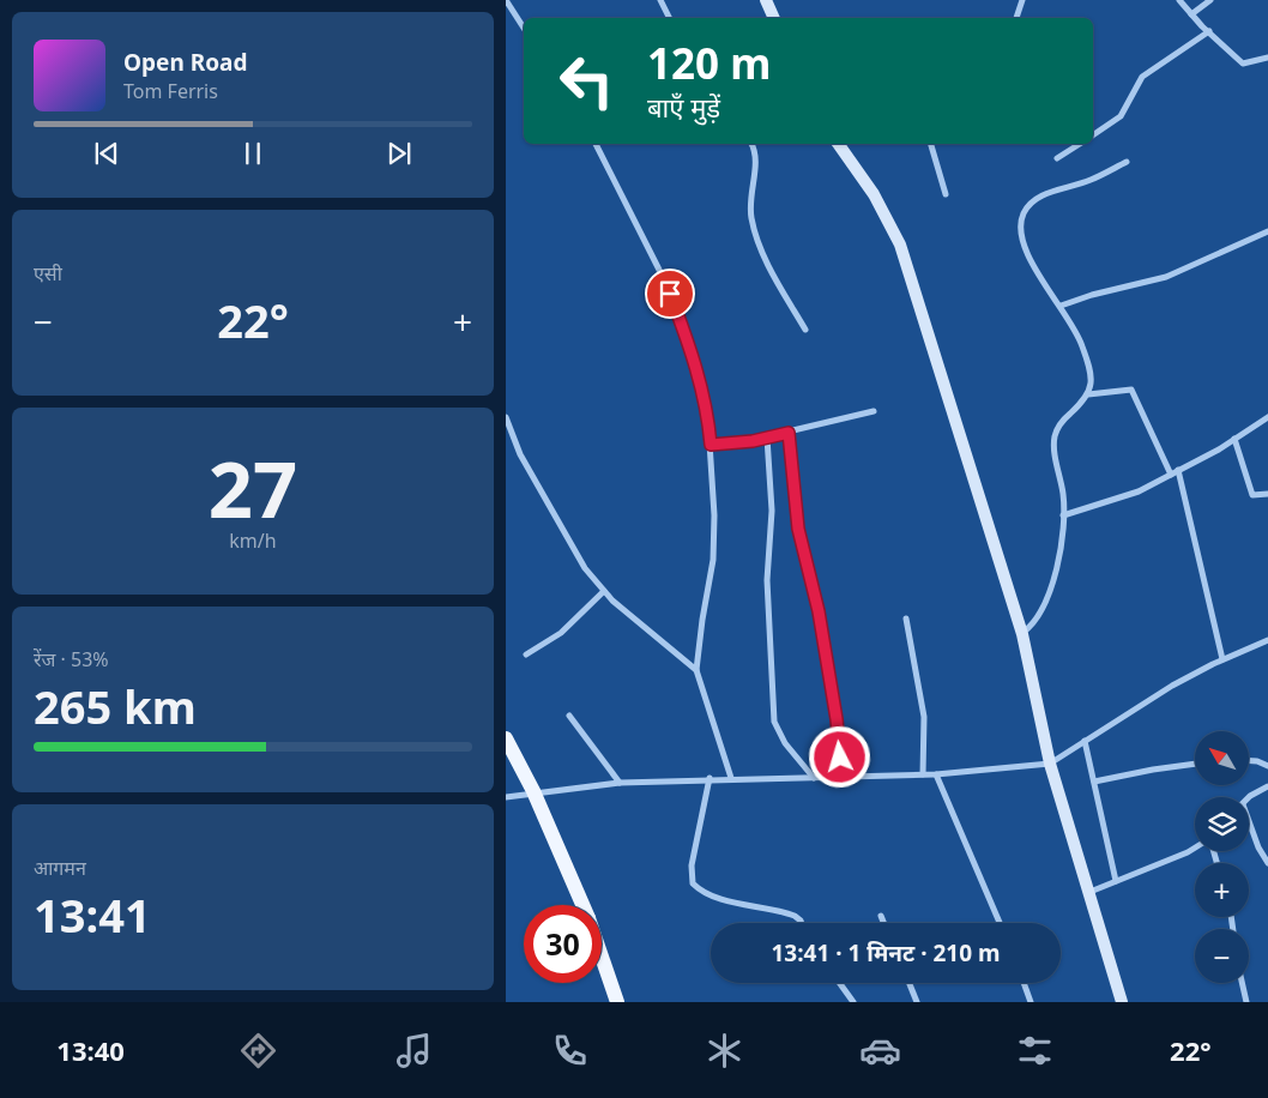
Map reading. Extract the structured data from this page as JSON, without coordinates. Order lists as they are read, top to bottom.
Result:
{
  "north": "top left",
  "page": {
    "turn": ["120 m", "बाएँ मुड़ें"],
    "song": ["Open Road", "Tom Ferris"],
    "tile": [
      "एसी",
      ["27", "km/h"],
      ["रेंज · 53%", "265 km"],
      ["आगमन", "13:41"]
    ],
    "heat": ["−", "22°", "+"],
    "map_buttons": ["+", "−"],
    "limit": "30",
    "trip": "13:41 · 1 मिनट · 210 m",
    "tabs": ["13:40", "22°"]
  }
}
